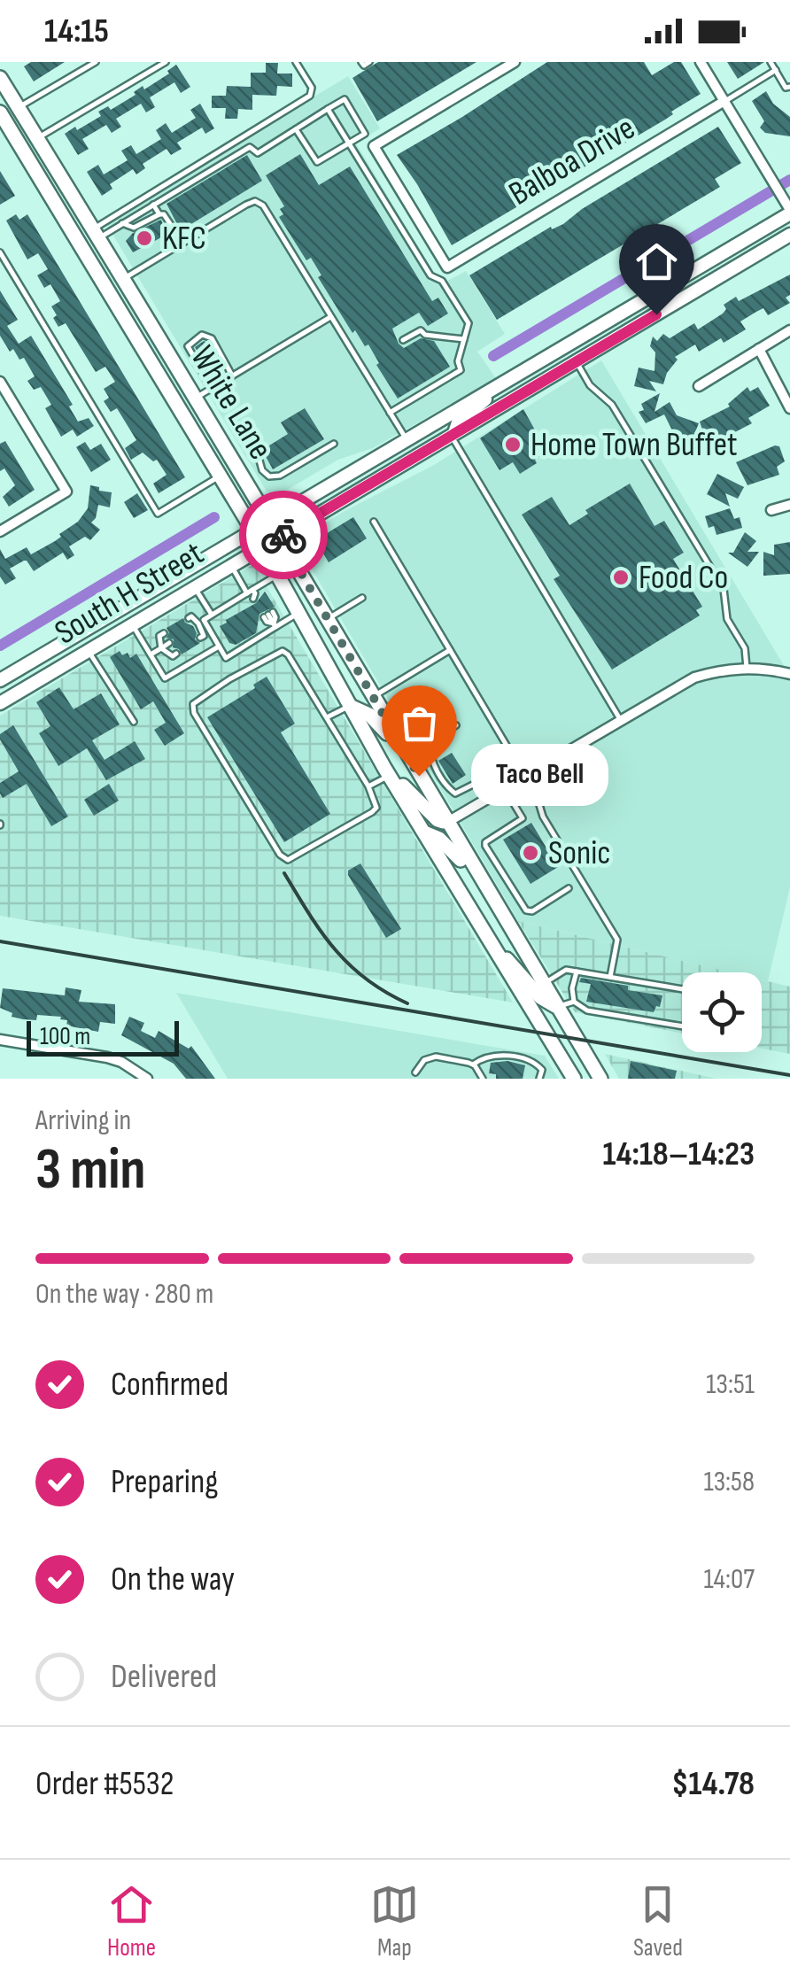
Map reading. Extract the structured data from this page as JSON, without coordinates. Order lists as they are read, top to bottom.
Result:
{
  "streets": {
    "main road": ["White Lane"],
    "street": ["Balboa Drive", "South H Street"]
  },
  "crossings": [
    ["White Lane", "South H Street"]
  ],
  "places": [
    "KFC",
    "Home Town Buffet",
    "Food Co",
    "Taco Bell",
    "Sonic"
  ],
  "scale_bar": "100 m",
  "page": {
    "status": "14:15",
    "bubble": "Taco Bell",
    "scale": "100 m",
    "heading": ["3 min", "Arriving in", "14:18–14:23"],
    "panel": ["Order #5532", "$14.78"],
    "bar": "On the way · 280 m",
    "list": [
      ["Confirmed", "13:51"],
      ["Preparing", "13:58"],
      ["On the way", "14:07"],
      "Delivered"
    ],
    "tabs": ["Home", "Map", "Saved"]
  }
}
